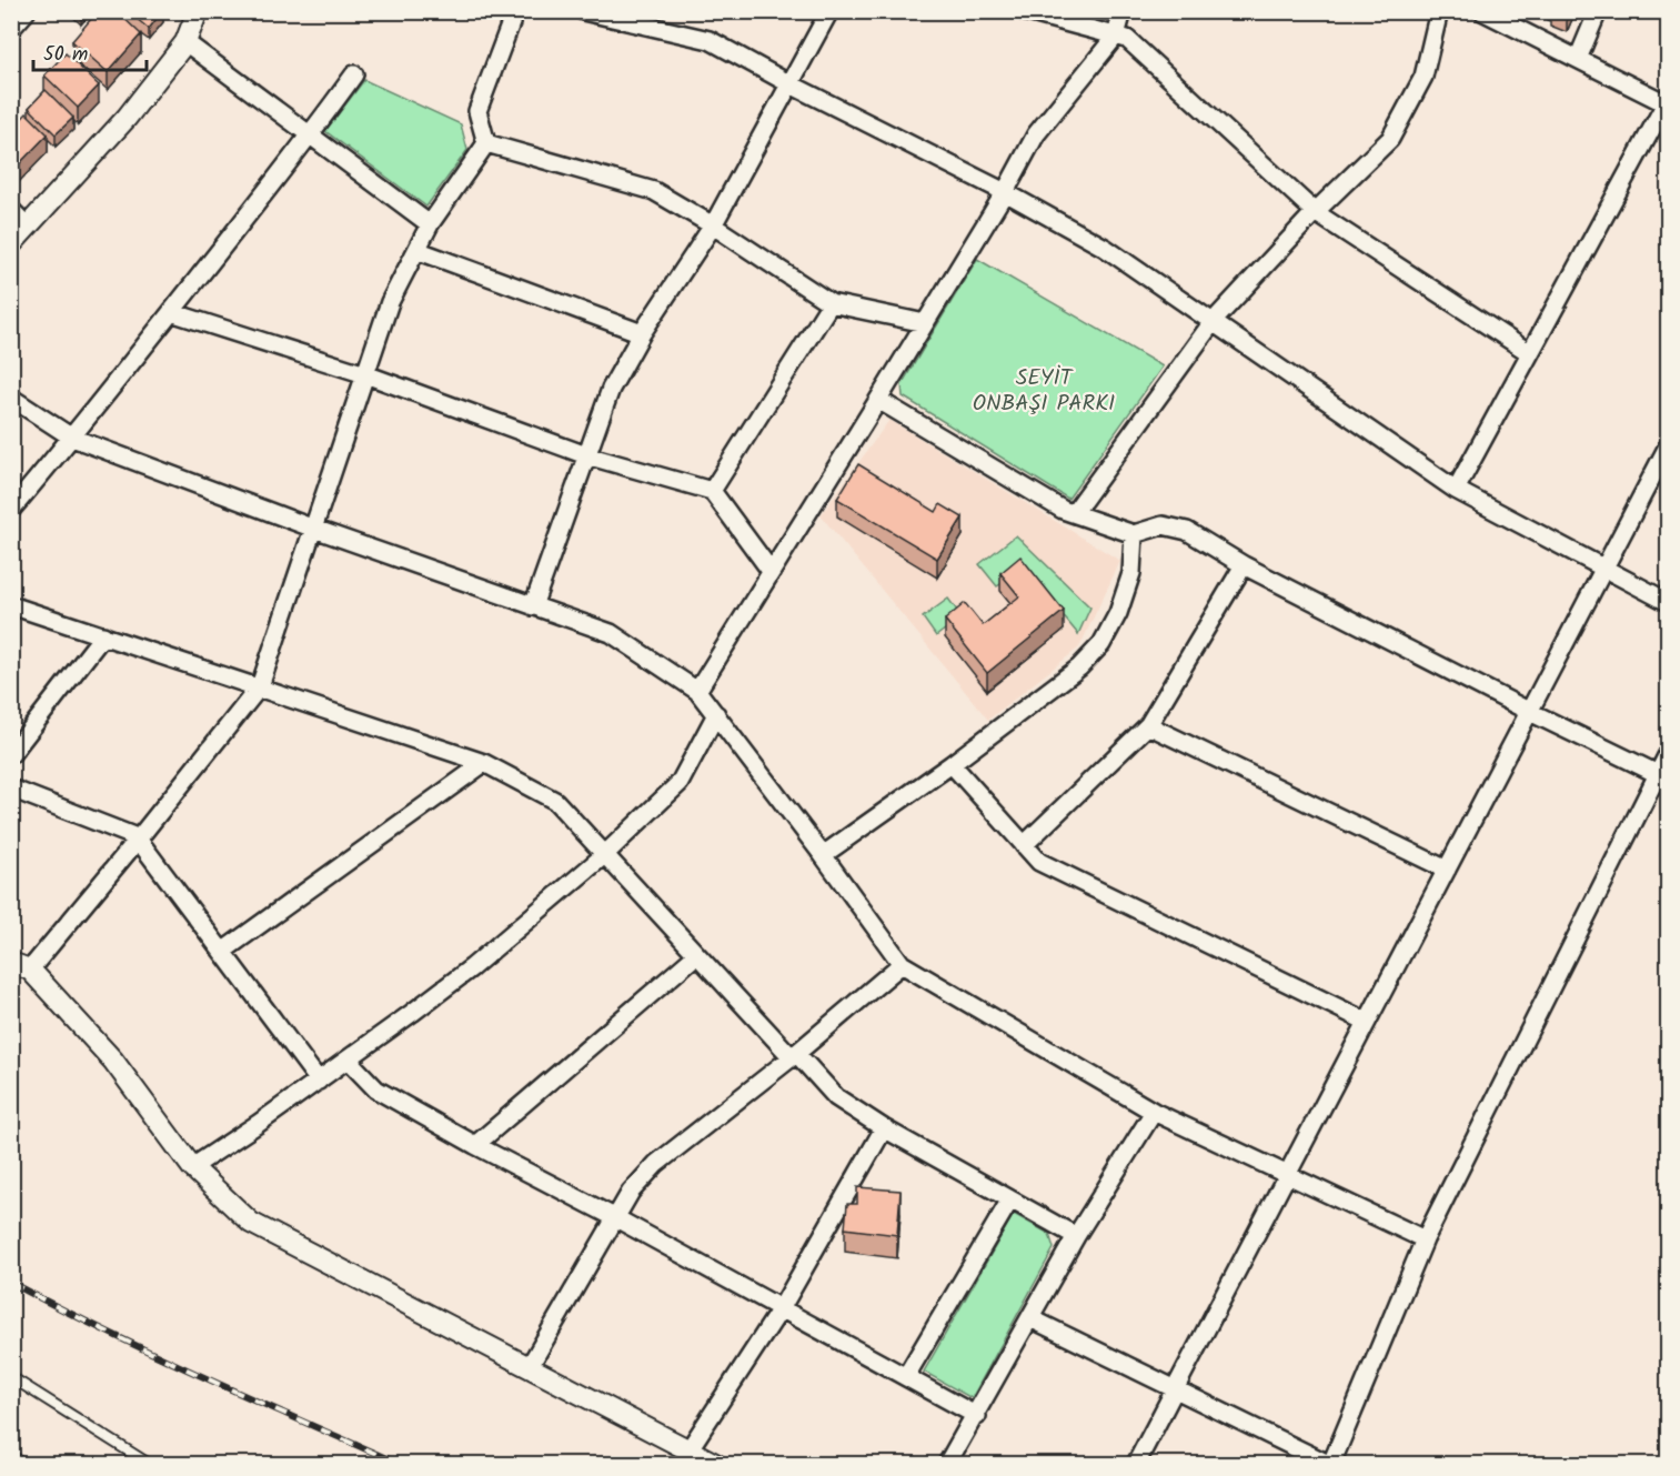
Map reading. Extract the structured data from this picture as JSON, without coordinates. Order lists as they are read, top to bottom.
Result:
{
  "parks": ["SEYİT ONBAŞI PARKI"],
  "scale_bar": "50 m"
}
